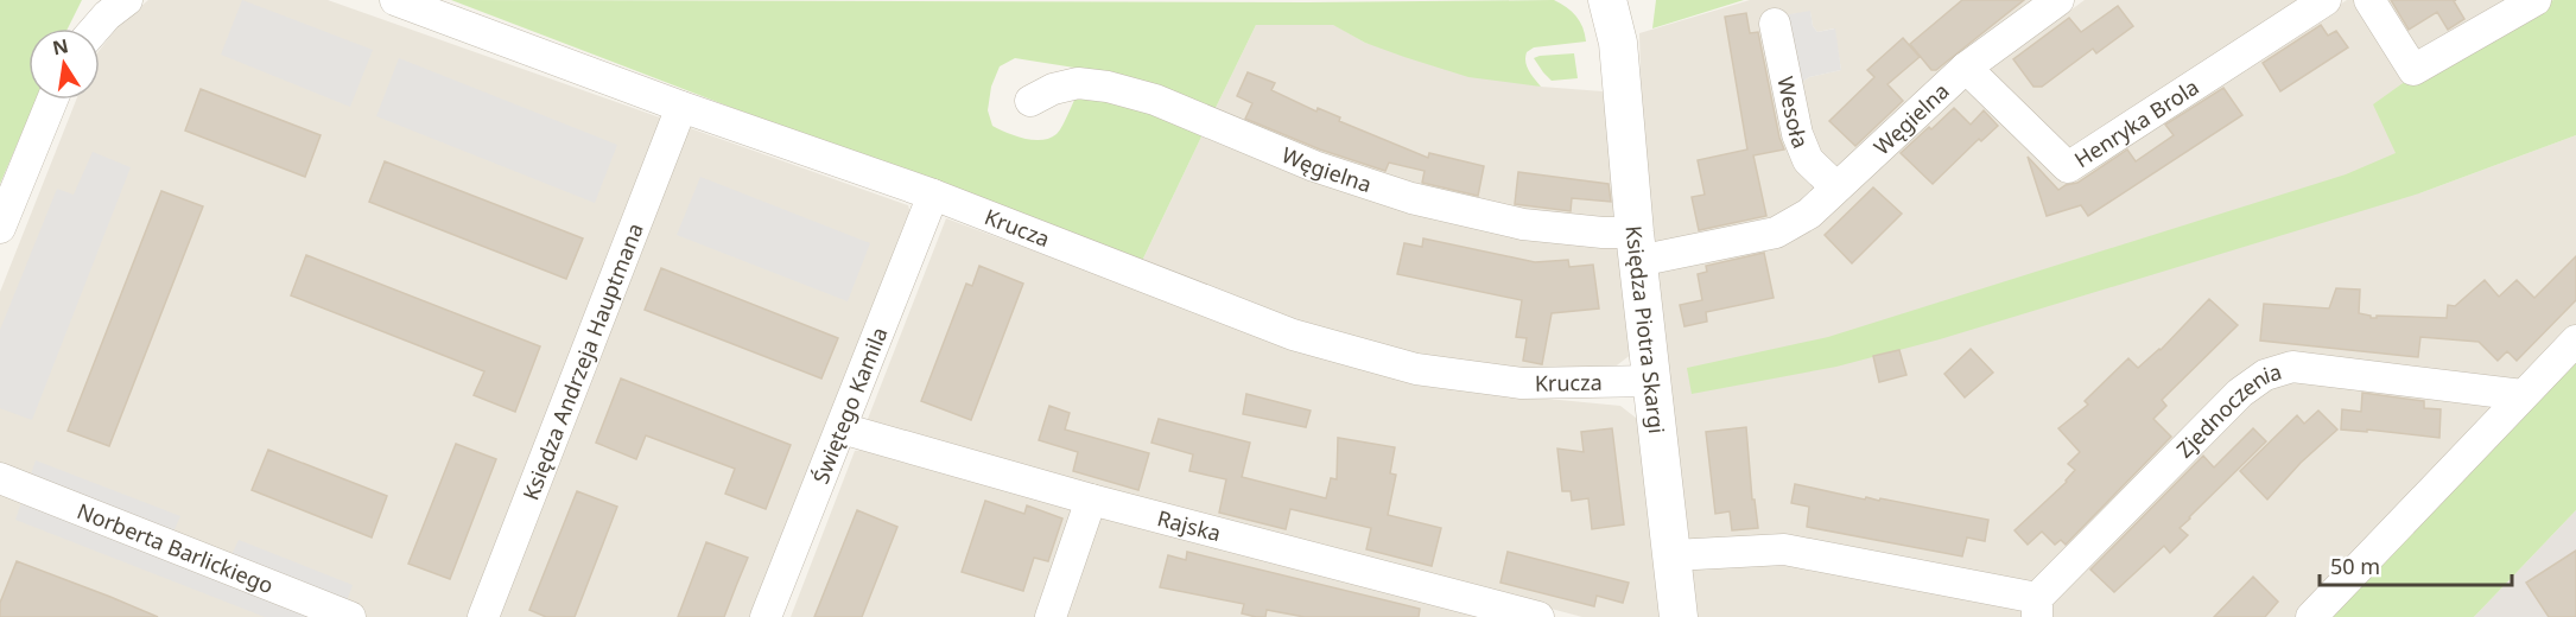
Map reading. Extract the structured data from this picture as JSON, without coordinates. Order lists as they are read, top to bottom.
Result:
{
  "streets": {
    "street": [
      "Wesoła",
      "Węgielna",
      "Henryka Brola",
      "Krucza",
      "Księdza Piotra Skargi",
      "Księdza Andrzeja Hauptmana",
      "Świętego Kamila",
      "Zjednoczenia",
      "Rajska",
      "Norberta Barlickiego"
    ]
  },
  "crossings": [
    ["Wesoła", "Węgielna"],
    ["Węgielna", "Henryka Brola"],
    ["Węgielna", "Księdza Piotra Skargi"],
    ["Krucza", "Księdza Piotra Skargi"],
    ["Krucza", "Księdza Andrzeja Hauptmana"],
    ["Krucza", "Świętego Kamila"],
    ["Księdza Piotra Skargi", "Zjednoczenia"],
    ["Świętego Kamila", "Rajska"]
  ],
  "scale_bar": "50 m",
  "north": "top"
}
